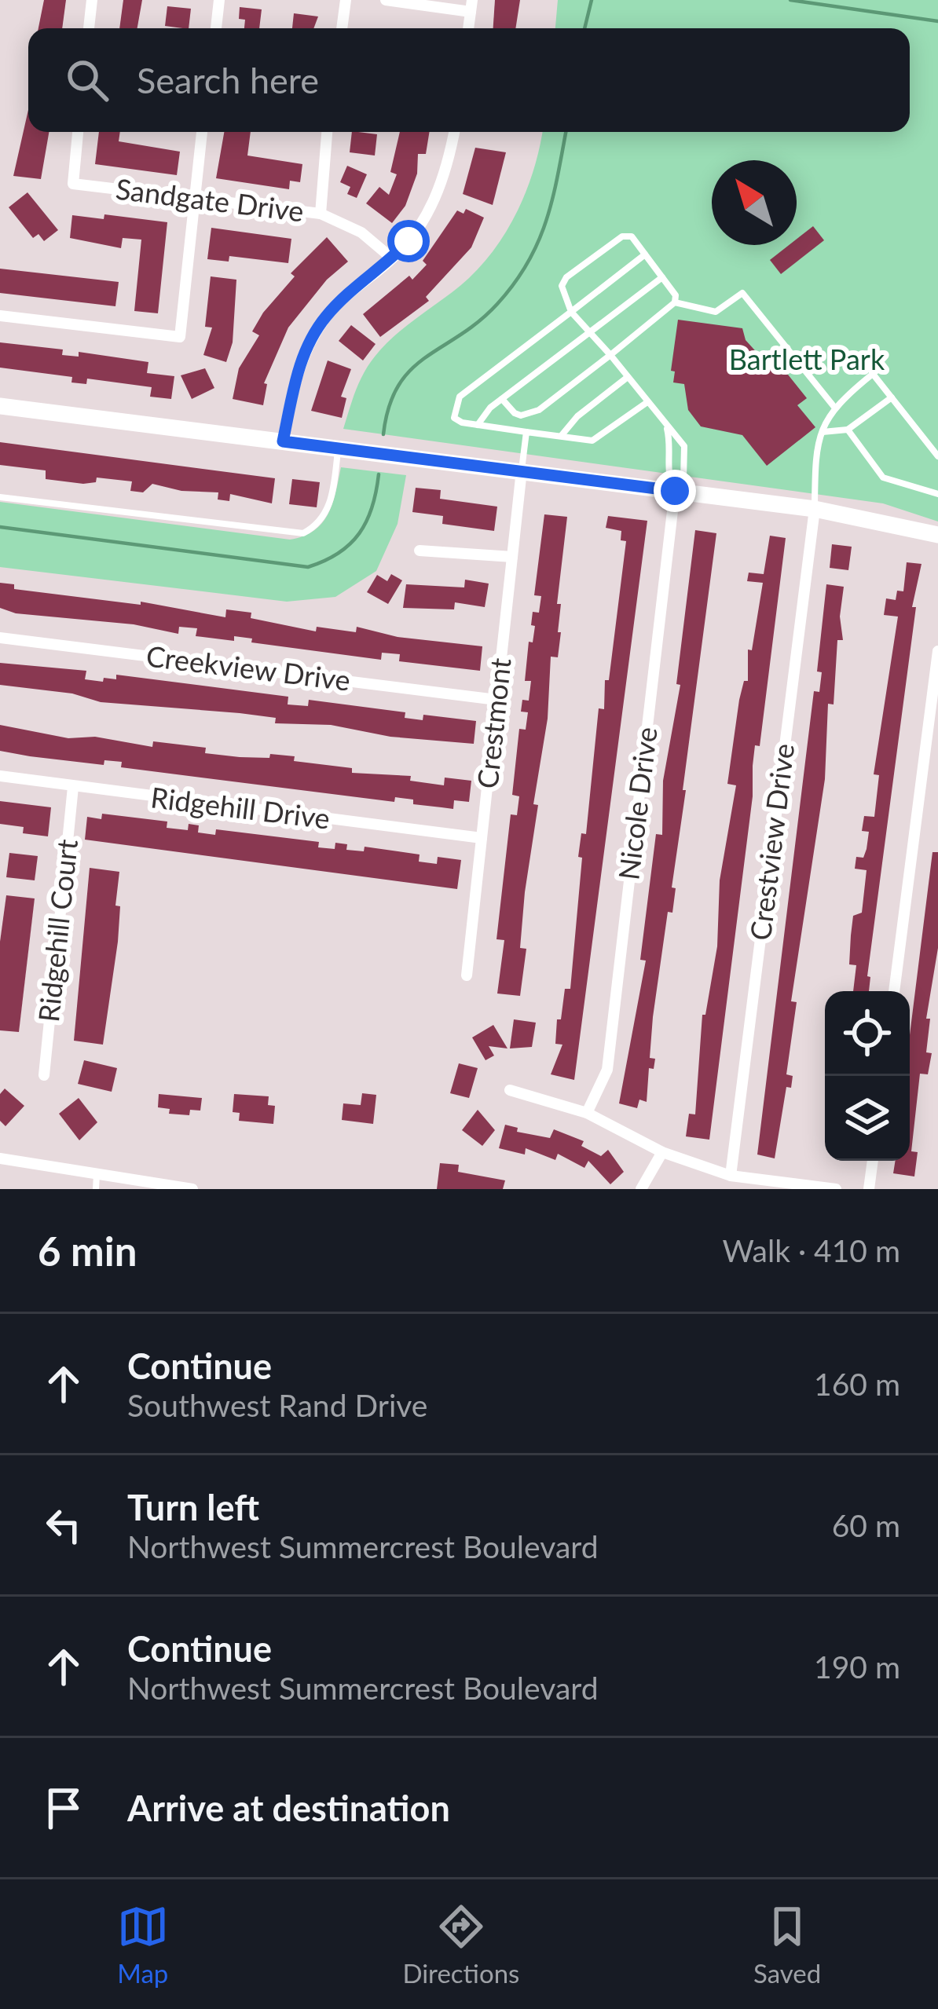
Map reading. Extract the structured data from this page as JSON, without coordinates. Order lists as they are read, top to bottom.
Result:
{
  "streets": {
    "street": [
      "Sandgate Drive",
      "Creekview Drive",
      "Crestmont",
      "Nicole Drive",
      "Ridgehill Drive",
      "Crestview Drive",
      "Ridgehill Court"
    ]
  },
  "crossings": [
    ["Creekview Drive", "Crestmont"],
    ["Crestmont", "Ridgehill Drive"],
    ["Ridgehill Drive", "Ridgehill Court"]
  ],
  "parks": ["Bartlett Park"],
  "north": "top left",
  "page": {
    "search": "Search here",
    "heading": ["6 min", "Walk · 410 m"],
    "list": [
      ["Continue", "Southwest Rand Drive", "160 m"],
      ["Turn left", "Northwest Summercrest Boulevard", "60 m"],
      ["Continue", "Northwest Summercrest Boulevard", "190 m"],
      "Arrive at destination"
    ],
    "nav": ["Map", "Directions", "Saved"]
  }
}
